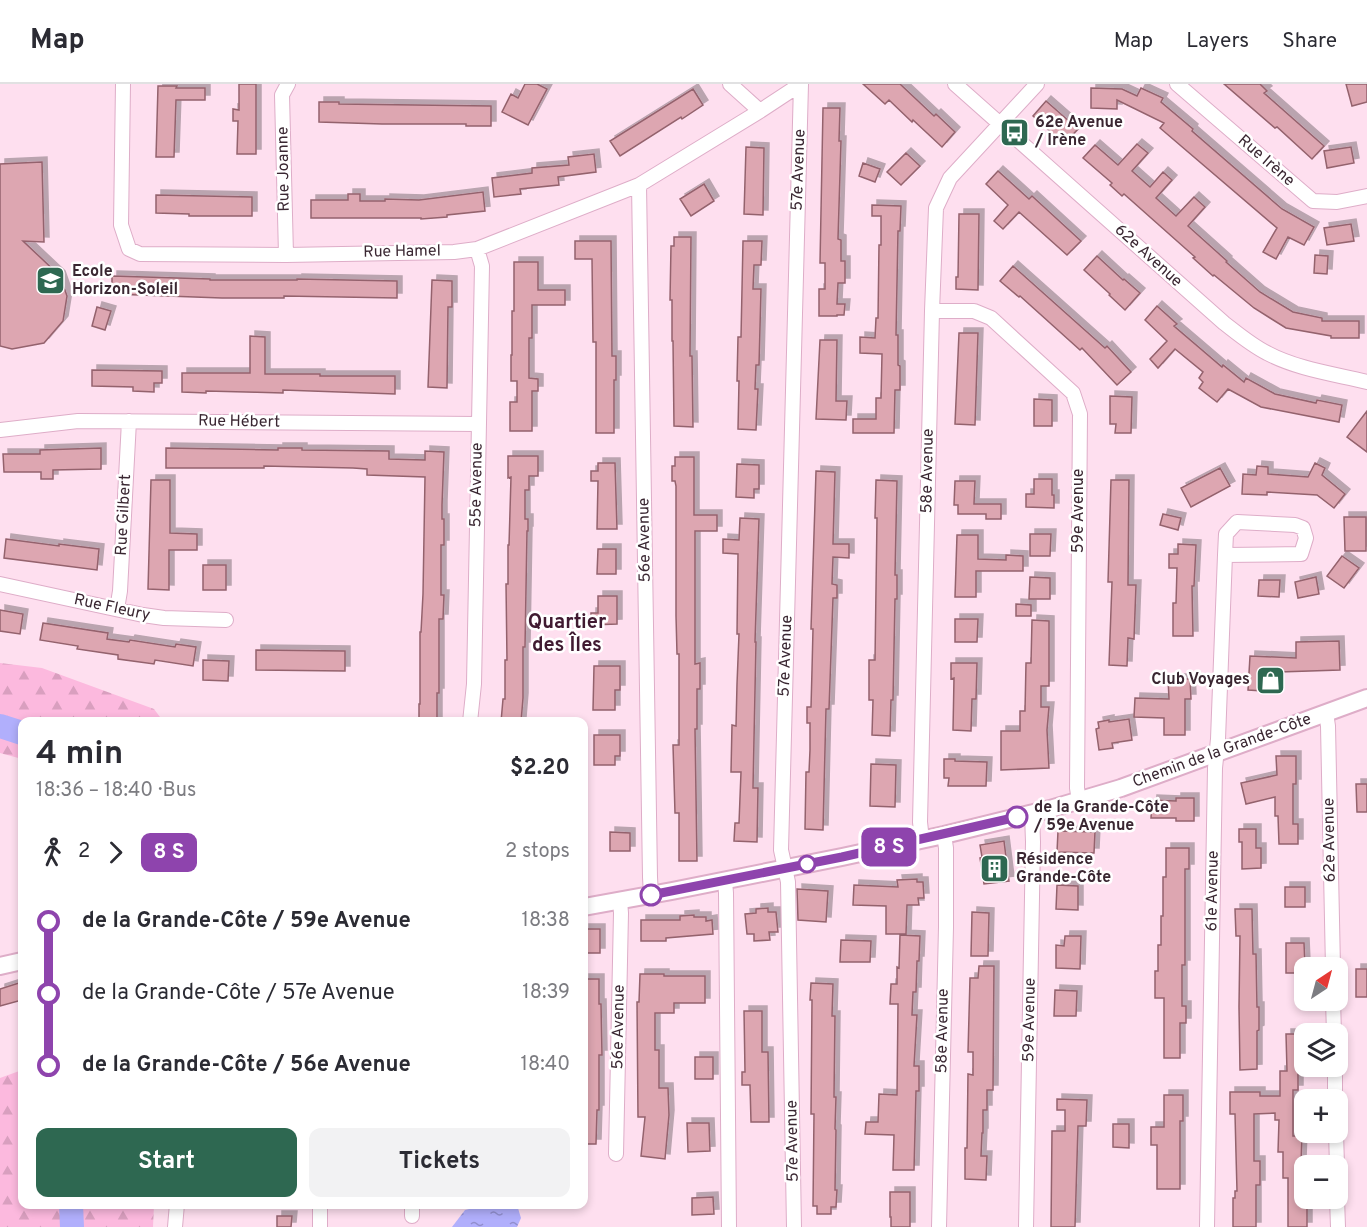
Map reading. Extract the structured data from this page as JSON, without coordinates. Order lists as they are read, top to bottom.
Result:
{
  "streets": {
    "main road": ["Chemin de la Grande-Côte"],
    "street": [
      "Rue Irène",
      "Rue Joanne",
      "57e Avenue",
      "Rue Hamel",
      "62e Avenue",
      "Rue Hébert",
      "58e Avenue",
      "55e Avenue",
      "59e Avenue",
      "Rue Gilbert",
      "56e Avenue",
      "Rue Fleury",
      "61e Avenue"
    ]
  },
  "crossings": [
    ["Rue Joanne", "Rue Hamel"],
    ["57e Avenue", "Rue Hamel"],
    ["57e Avenue", "Chemin de la Grande-Côte"],
    ["Rue Hamel", "55e Avenue"],
    ["Rue Hamel", "56e Avenue"],
    ["62e Avenue", "58e Avenue"],
    ["62e Avenue", "Chemin de la Grande-Côte"],
    ["Rue Hébert", "55e Avenue"],
    ["Rue Hébert", "Rue Gilbert"],
    ["58e Avenue", "59e Avenue"],
    ["58e Avenue", "Chemin de la Grande-Côte"],
    ["59e Avenue", "Chemin de la Grande-Côte"],
    ["Rue Gilbert", "Rue Fleury"],
    ["56e Avenue", "Chemin de la Grande-Côte"],
    ["Chemin de la Grande-Côte", "61e Avenue"]
  ],
  "districts": ["Quartier des Îles"],
  "places": {
    "bus stop": ["62e Avenue / Irène"],
    "school or university": ["Ecole Horizon-Soleil"],
    "shop": ["Club Voyages"],
    "other": ["de la Grande-Côte / 59e Avenue"],
    "building": ["Résidence Grande-Côte"]
  },
  "north": "top right",
  "page": {
    "header": "Map",
    "nav": ["Map", "Layers", "Share"],
    "on_map": "8 S",
    "heading": ["4 min", "18:36 – 18:40 · Bus", "$2.20"],
    "legs": ["2", "8 S", "2 stops"],
    "list": [
      {
        "name": "de la Grande-Côte / 59e Avenue",
        "value": "18:38"
      },
      {
        "name": "de la Grande-Côte / 57e Avenue",
        "value": "18:39"
      },
      {
        "name": "de la Grande-Côte / 56e Avenue",
        "value": "18:40"
      }
    ],
    "map_buttons": ["+", "−"],
    "buttons": ["Start", "Tickets"]
  }
}
